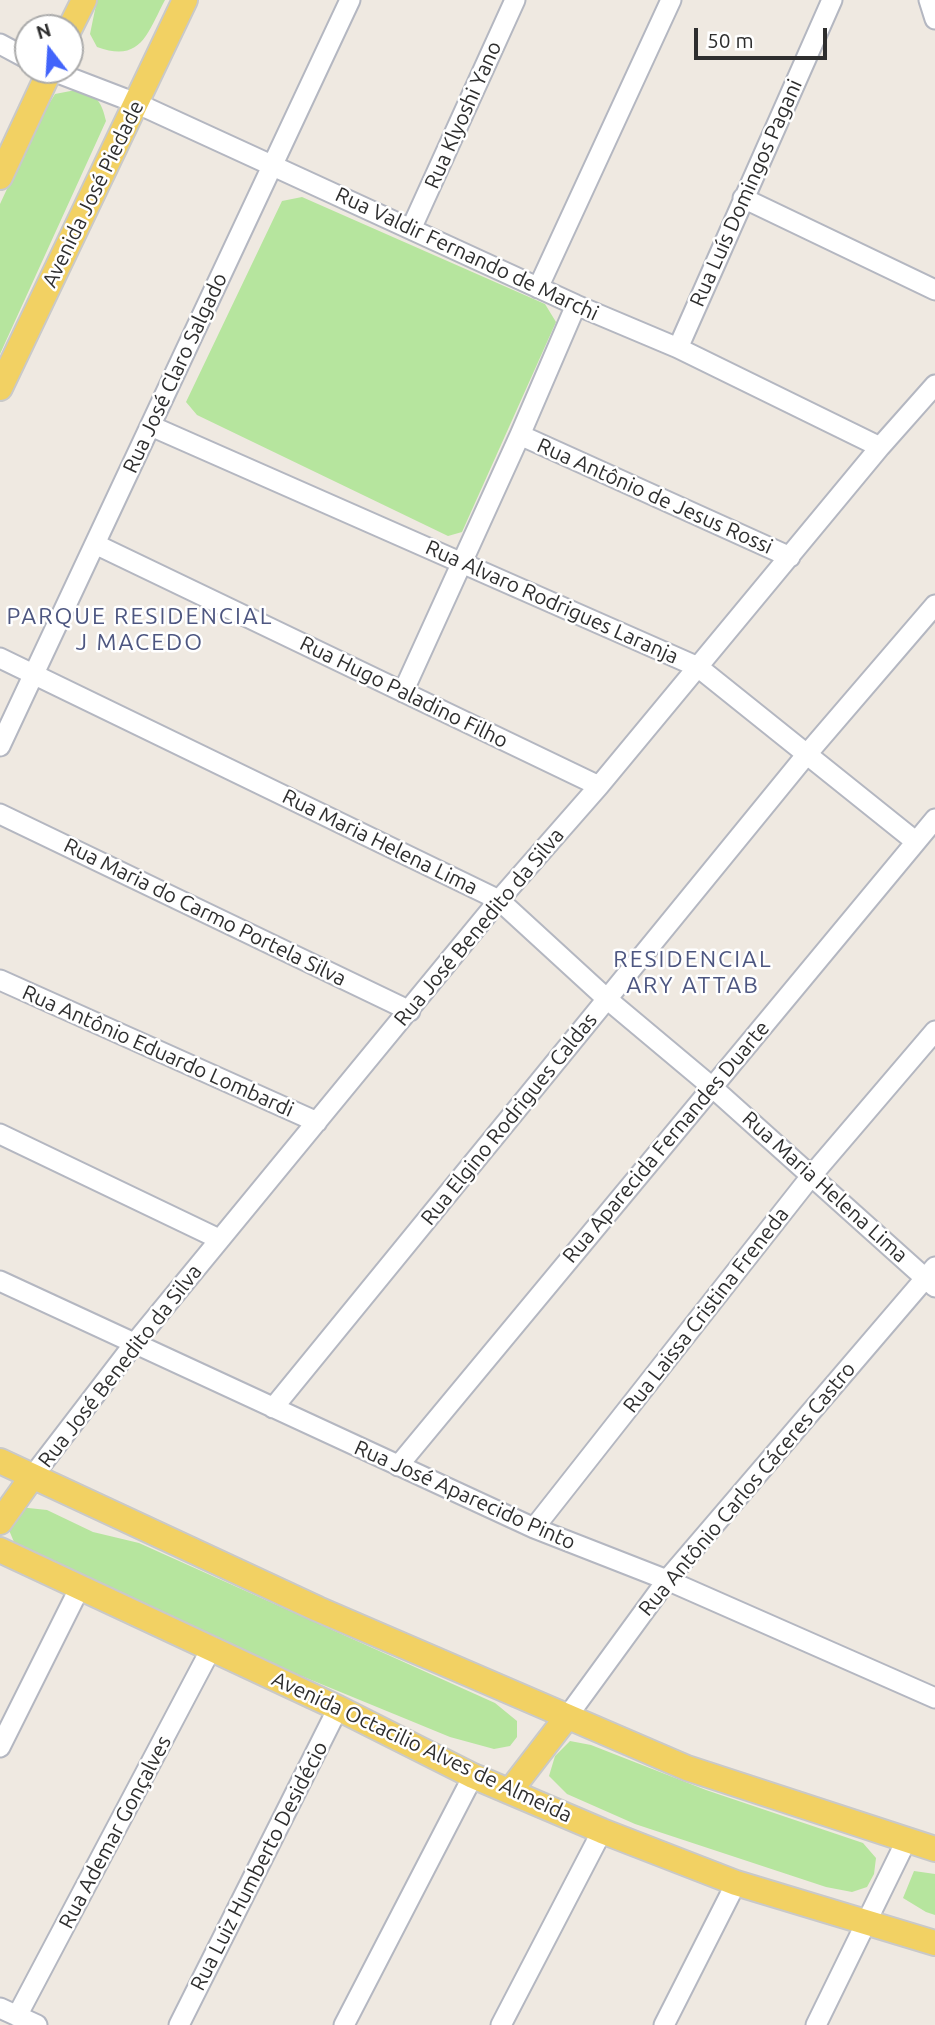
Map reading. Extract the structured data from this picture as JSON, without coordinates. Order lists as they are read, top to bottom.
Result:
{
  "streets": {
    "main road": ["Avenida José Piedade", "Avenida Octacilio Alves de Almeida"],
    "street": [
      "Rua Klyoshi Yano",
      "Rua Luís Domingos Pagani",
      "Rua Valdir Fernando de Marchi",
      "Rua José Claro Salgado",
      "Rua Antônio de Jesus Rossi",
      "Rua Alvaro Rodrigues Laranja",
      "Rua Hugo Paladino Filho",
      "Rua Maria Helena Lima",
      "Rua Maria do Carmo Portela Silva",
      "Rua José Benedito da Silva",
      "Rua Antônio Eduardo Lombardi",
      "Rua Elgino Rodrigues Caldas",
      "Rua Aparecida Fernandes Duarte",
      "Rua Laissa Cristina Freneda",
      "Rua Antônio Carlos Cáceres Castro",
      "Rua José Aparecido Pinto",
      "Rua Ademar Gonçalves",
      "Rua Luiz Humberto Desidécio"
    ]
  },
  "crossings": [
    ["Rua Klyoshi Yano", "Rua Valdir Fernando de Marchi"],
    ["Rua Luís Domingos Pagani", "Rua Valdir Fernando de Marchi"],
    ["Avenida José Piedade", "Rua Valdir Fernando de Marchi"],
    ["Rua Valdir Fernando de Marchi", "Rua José Claro Salgado"],
    ["Rua Valdir Fernando de Marchi", "Rua José Benedito da Silva"],
    ["Rua José Claro Salgado", "Rua Alvaro Rodrigues Laranja"],
    ["Rua José Claro Salgado", "Rua Hugo Paladino Filho"],
    ["Rua José Claro Salgado", "Rua Maria Helena Lima"],
    ["Rua Antônio de Jesus Rossi", "Rua José Benedito da Silva"],
    ["Rua Alvaro Rodrigues Laranja", "Rua José Benedito da Silva"],
    ["Rua Alvaro Rodrigues Laranja", "Rua Elgino Rodrigues Caldas"],
    ["Rua Alvaro Rodrigues Laranja", "Rua Aparecida Fernandes Duarte"],
    ["Rua Hugo Paladino Filho", "Rua José Benedito da Silva"],
    ["Rua Maria Helena Lima", "Rua José Benedito da Silva"],
    ["Rua Maria Helena Lima", "Rua Elgino Rodrigues Caldas"],
    ["Rua Maria Helena Lima", "Rua Aparecida Fernandes Duarte"],
    ["Rua Maria Helena Lima", "Rua Laissa Cristina Freneda"],
    ["Rua Maria Helena Lima", "Rua Antônio Carlos Cáceres Castro"],
    ["Rua Maria do Carmo Portela Silva", "Rua José Benedito da Silva"],
    ["Rua José Benedito da Silva", "Rua Antônio Eduardo Lombardi"],
    ["Rua José Benedito da Silva", "Rua José Aparecido Pinto"],
    ["Rua Elgino Rodrigues Caldas", "Rua José Aparecido Pinto"],
    ["Rua Aparecida Fernandes Duarte", "Rua José Aparecido Pinto"],
    ["Rua Laissa Cristina Freneda", "Rua José Aparecido Pinto"],
    ["Rua Antônio Carlos Cáceres Castro", "Rua José Aparecido Pinto"],
    ["Avenida Octacilio Alves de Almeida", "Rua Ademar Gonçalves"],
    ["Avenida Octacilio Alves de Almeida", "Rua Luiz Humberto Desidécio"]
  ],
  "districts": ["PARQUE RESIDENCIAL J MACEDO", "RESIDENCIAL ARY ATTAB"],
  "scale_bar": "50 m",
  "north": "top"
}
